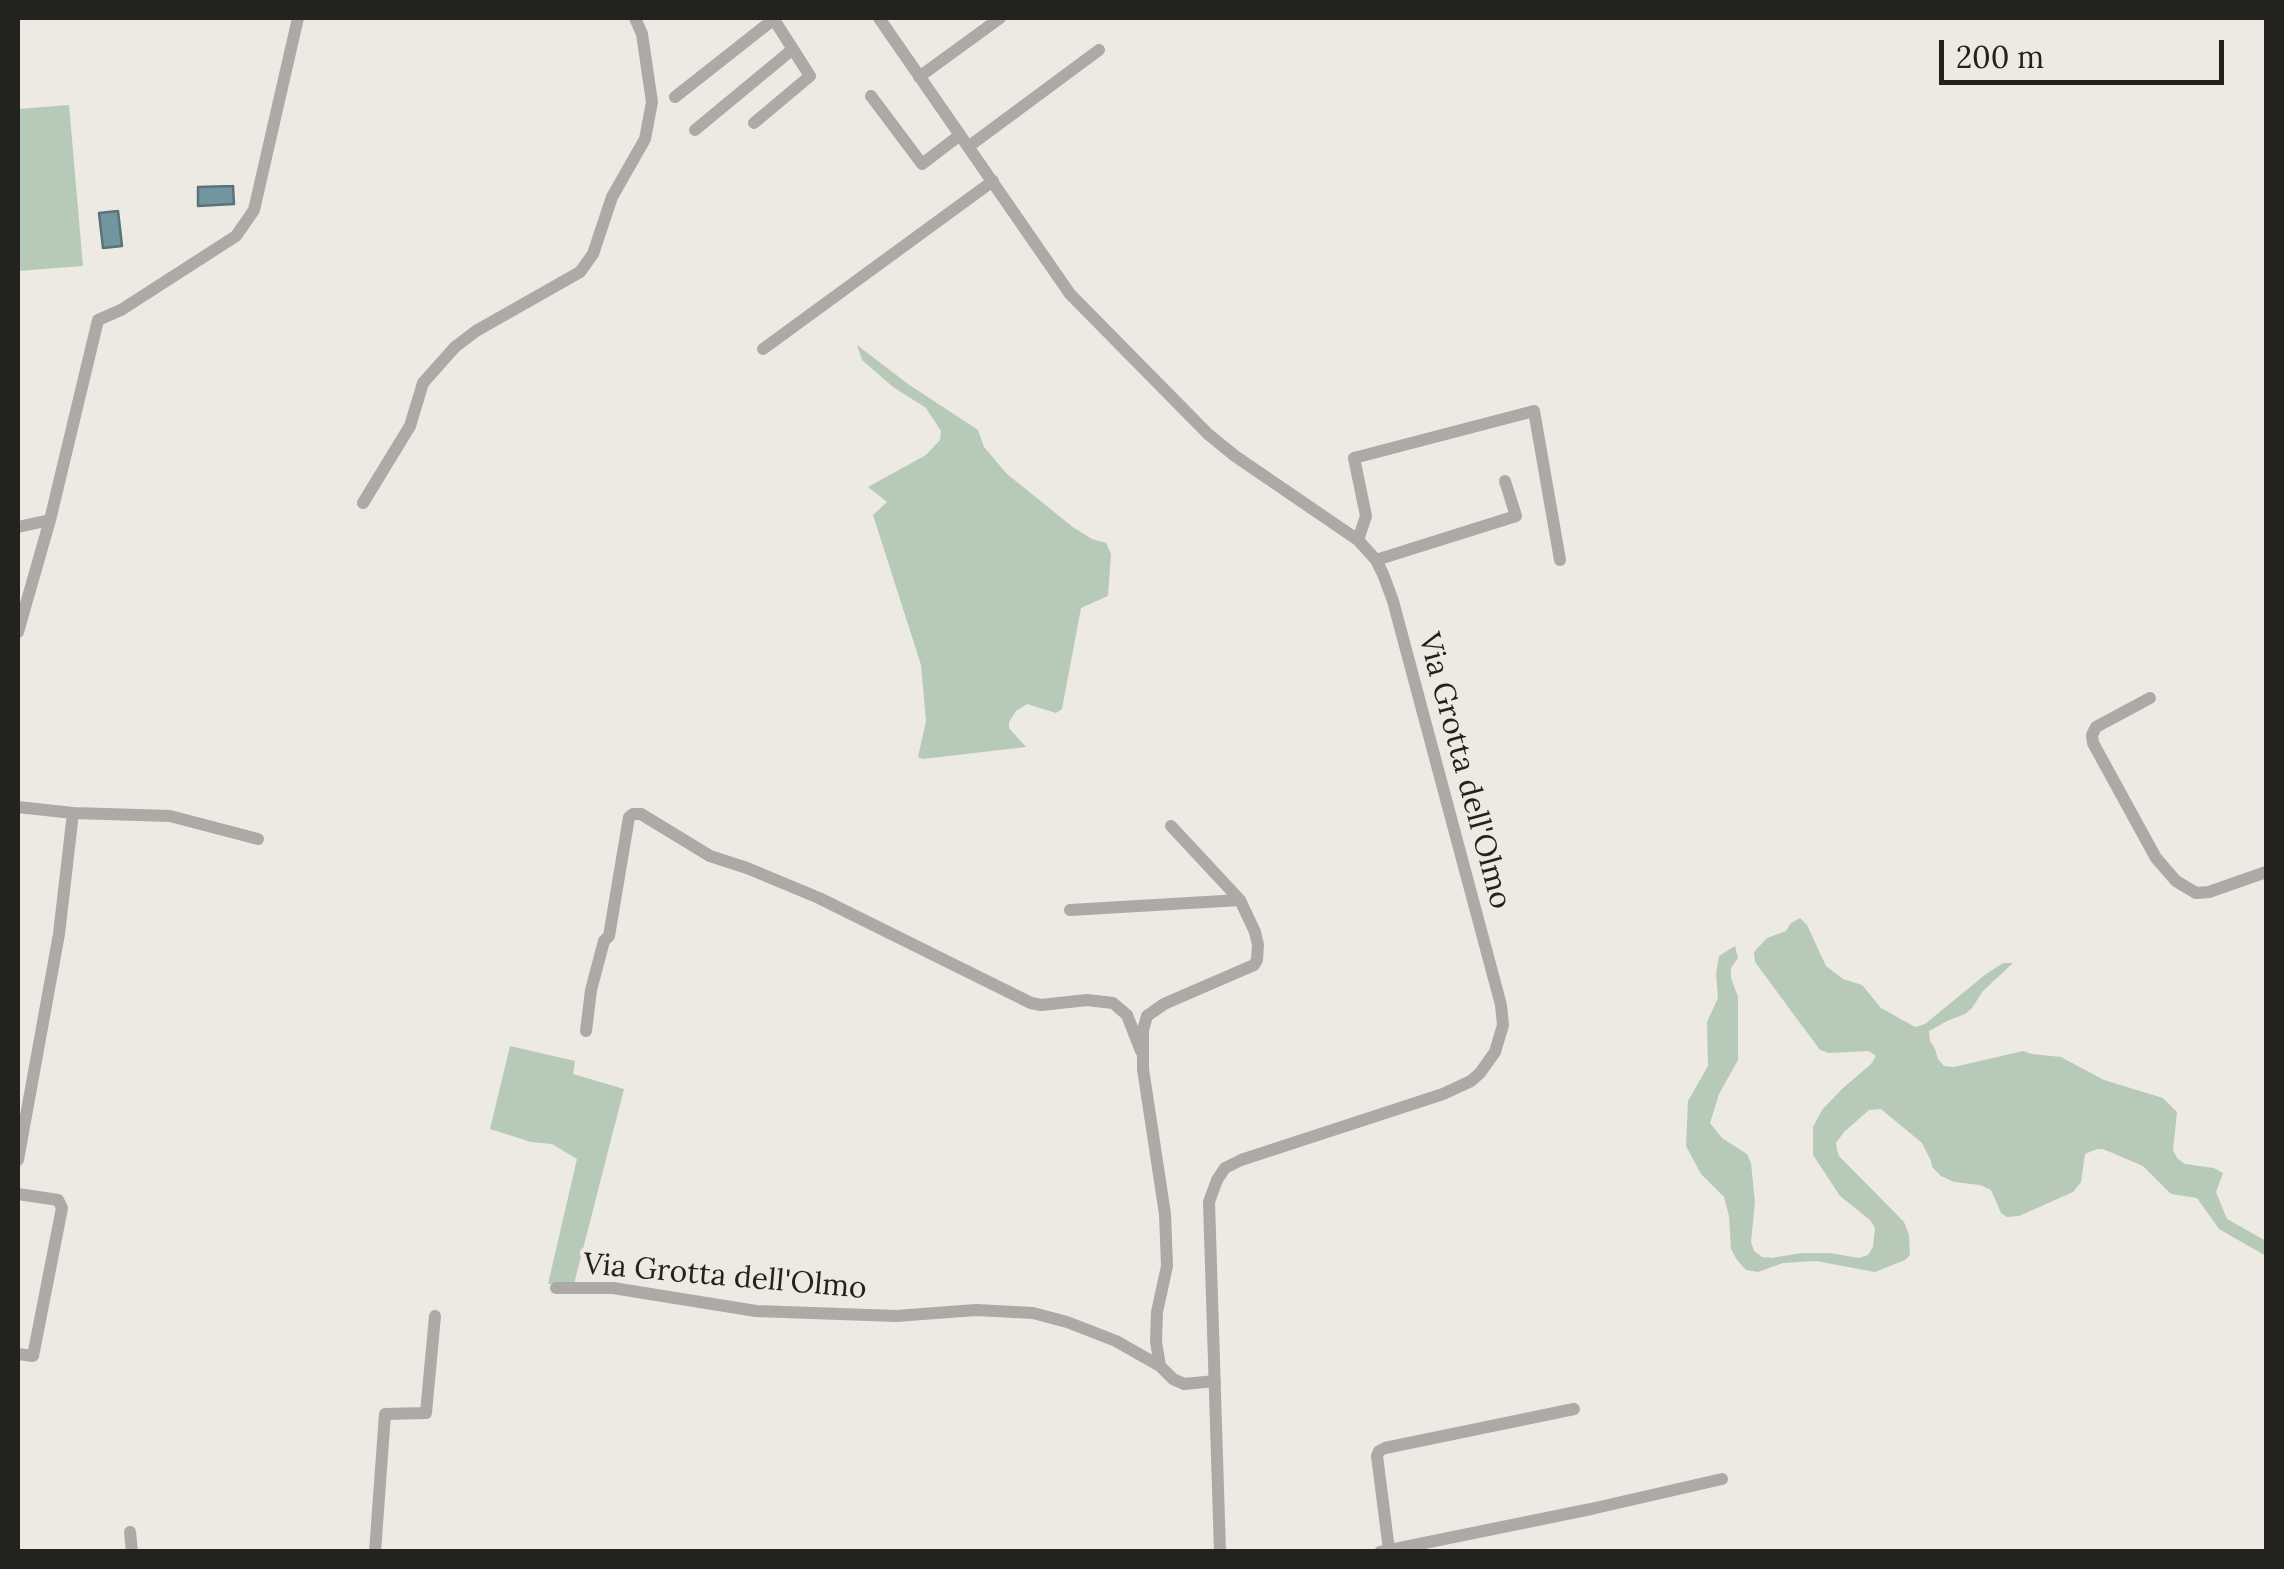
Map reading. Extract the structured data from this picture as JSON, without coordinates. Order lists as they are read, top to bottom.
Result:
{
  "streets": {
    "street": ["Via Grotta dell'Olmo"]
  },
  "scale_bar": "200 m"
}
